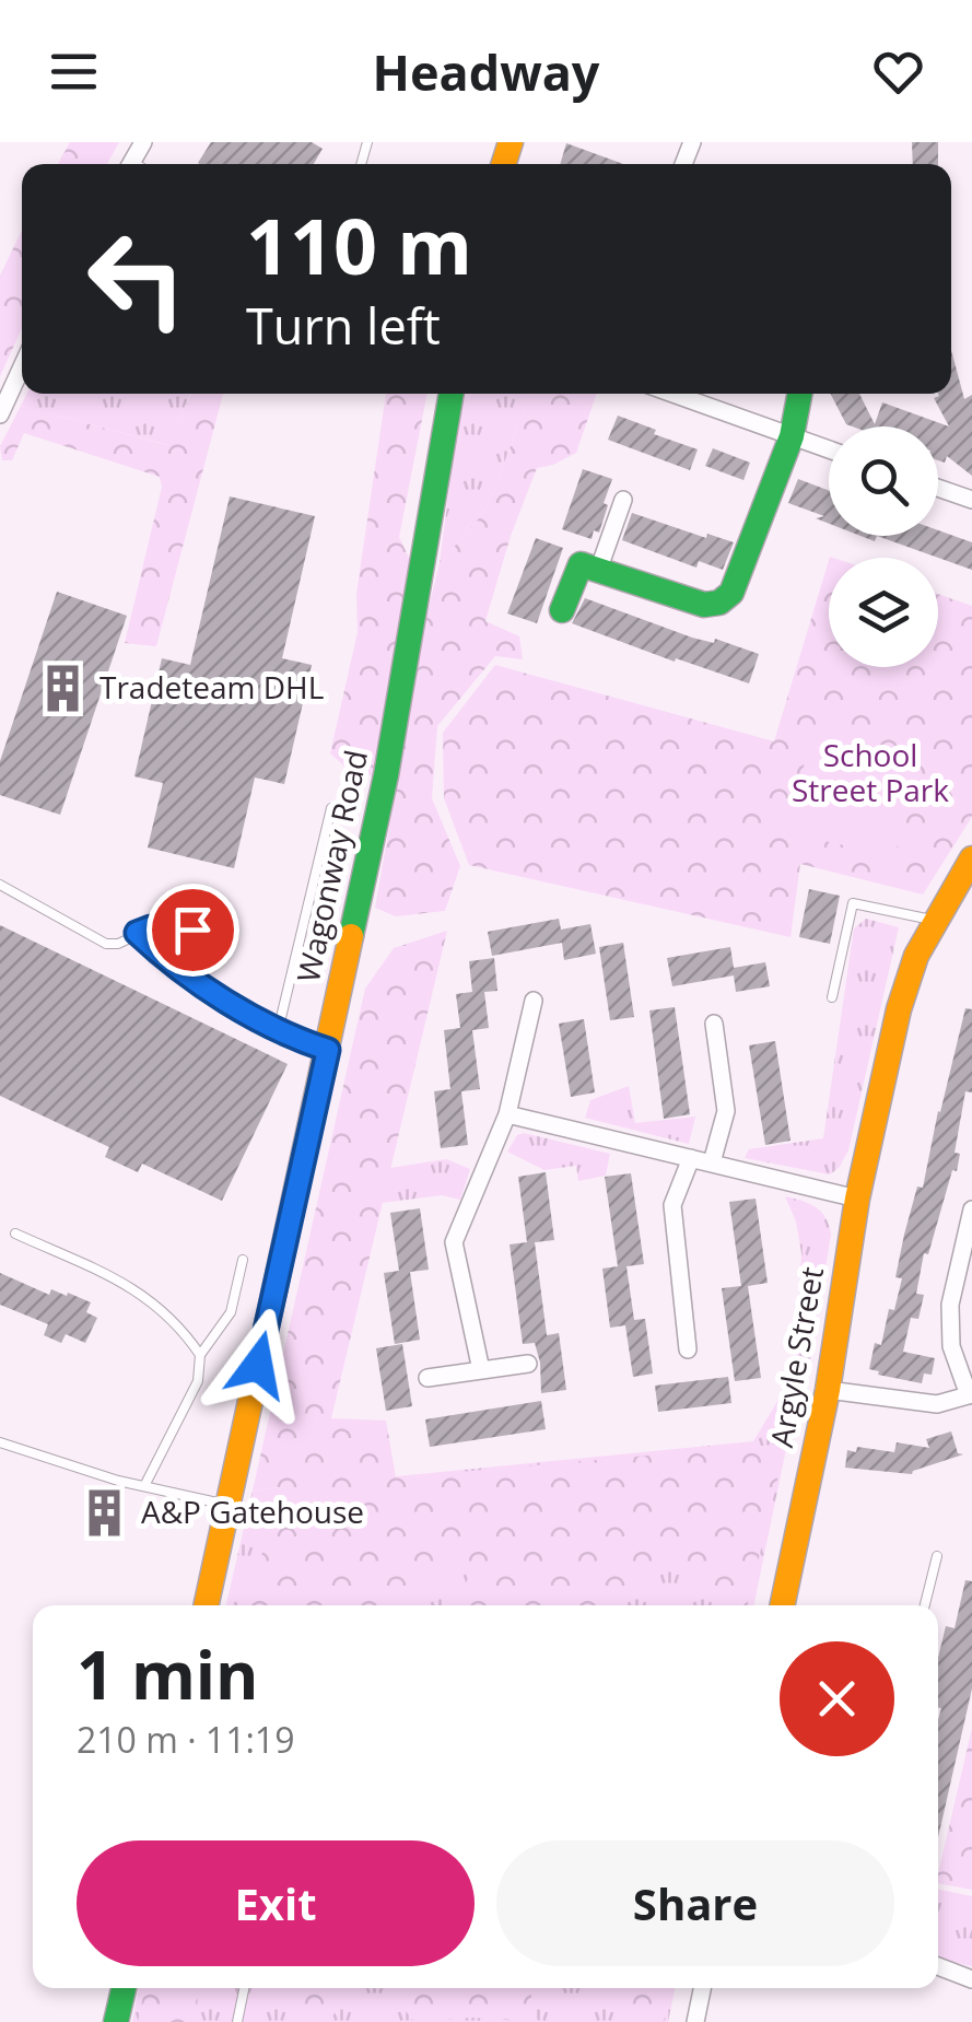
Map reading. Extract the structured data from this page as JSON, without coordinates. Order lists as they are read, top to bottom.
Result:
{
  "streets": {
    "main road": ["Wagonway Road", "Argyle Street"]
  },
  "parks": ["School Street Park"],
  "places": {
    "building": ["Tradeteam DHL", "A&P Gatehouse"]
  },
  "page": {
    "header": "Headway",
    "turn": ["110 m", "Turn left"],
    "heading": ["1 min", "210 m · 11:19"],
    "buttons": ["Exit", "Share"]
  }
}
